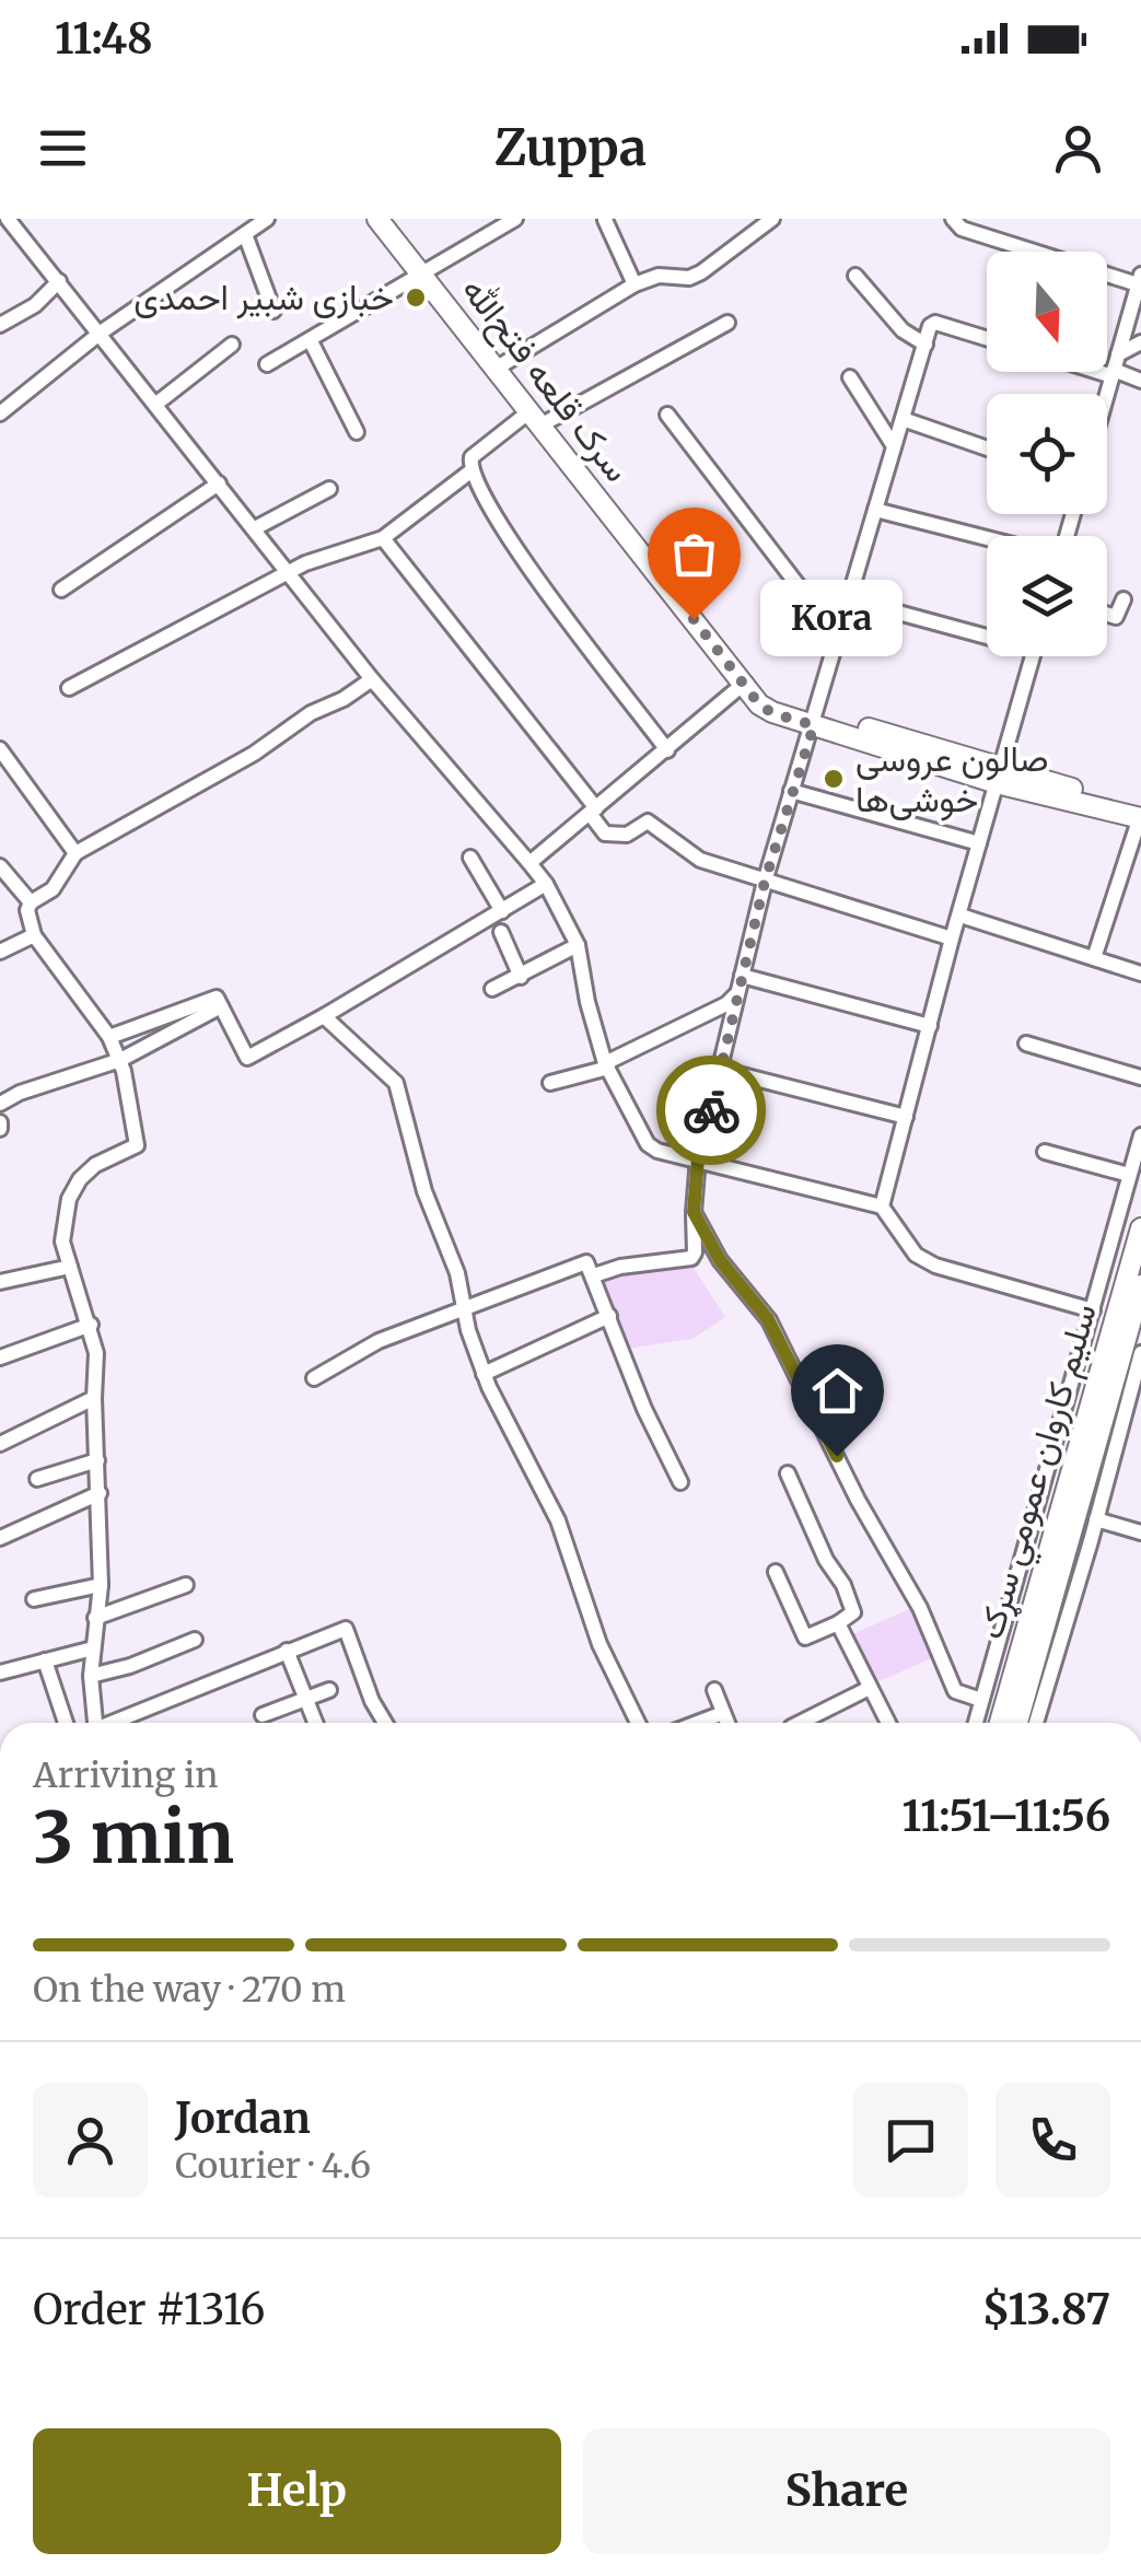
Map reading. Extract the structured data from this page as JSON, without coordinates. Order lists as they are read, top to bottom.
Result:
{
  "streets": {
    "main road": ["سرک قلعه فتح‌الله", "سلیم کاروان عمومي سړک"]
  },
  "places": ["خبازی شبیر احمدی", "Kora", "صالون عروسی خوشی‌ها"],
  "north": "bottom",
  "page": {
    "status": "11:48",
    "header": "Zuppa",
    "bubble": "Kora",
    "heading": ["3 min", "Arriving in", "11:51–11:56"],
    "panel": [
      "Jordan",
      "Courier · 4.6",
      "Order #1316",
      "$13.87"
    ],
    "bar": "On the way · 270 m",
    "buttons": ["Help", "Share"]
  }
}
